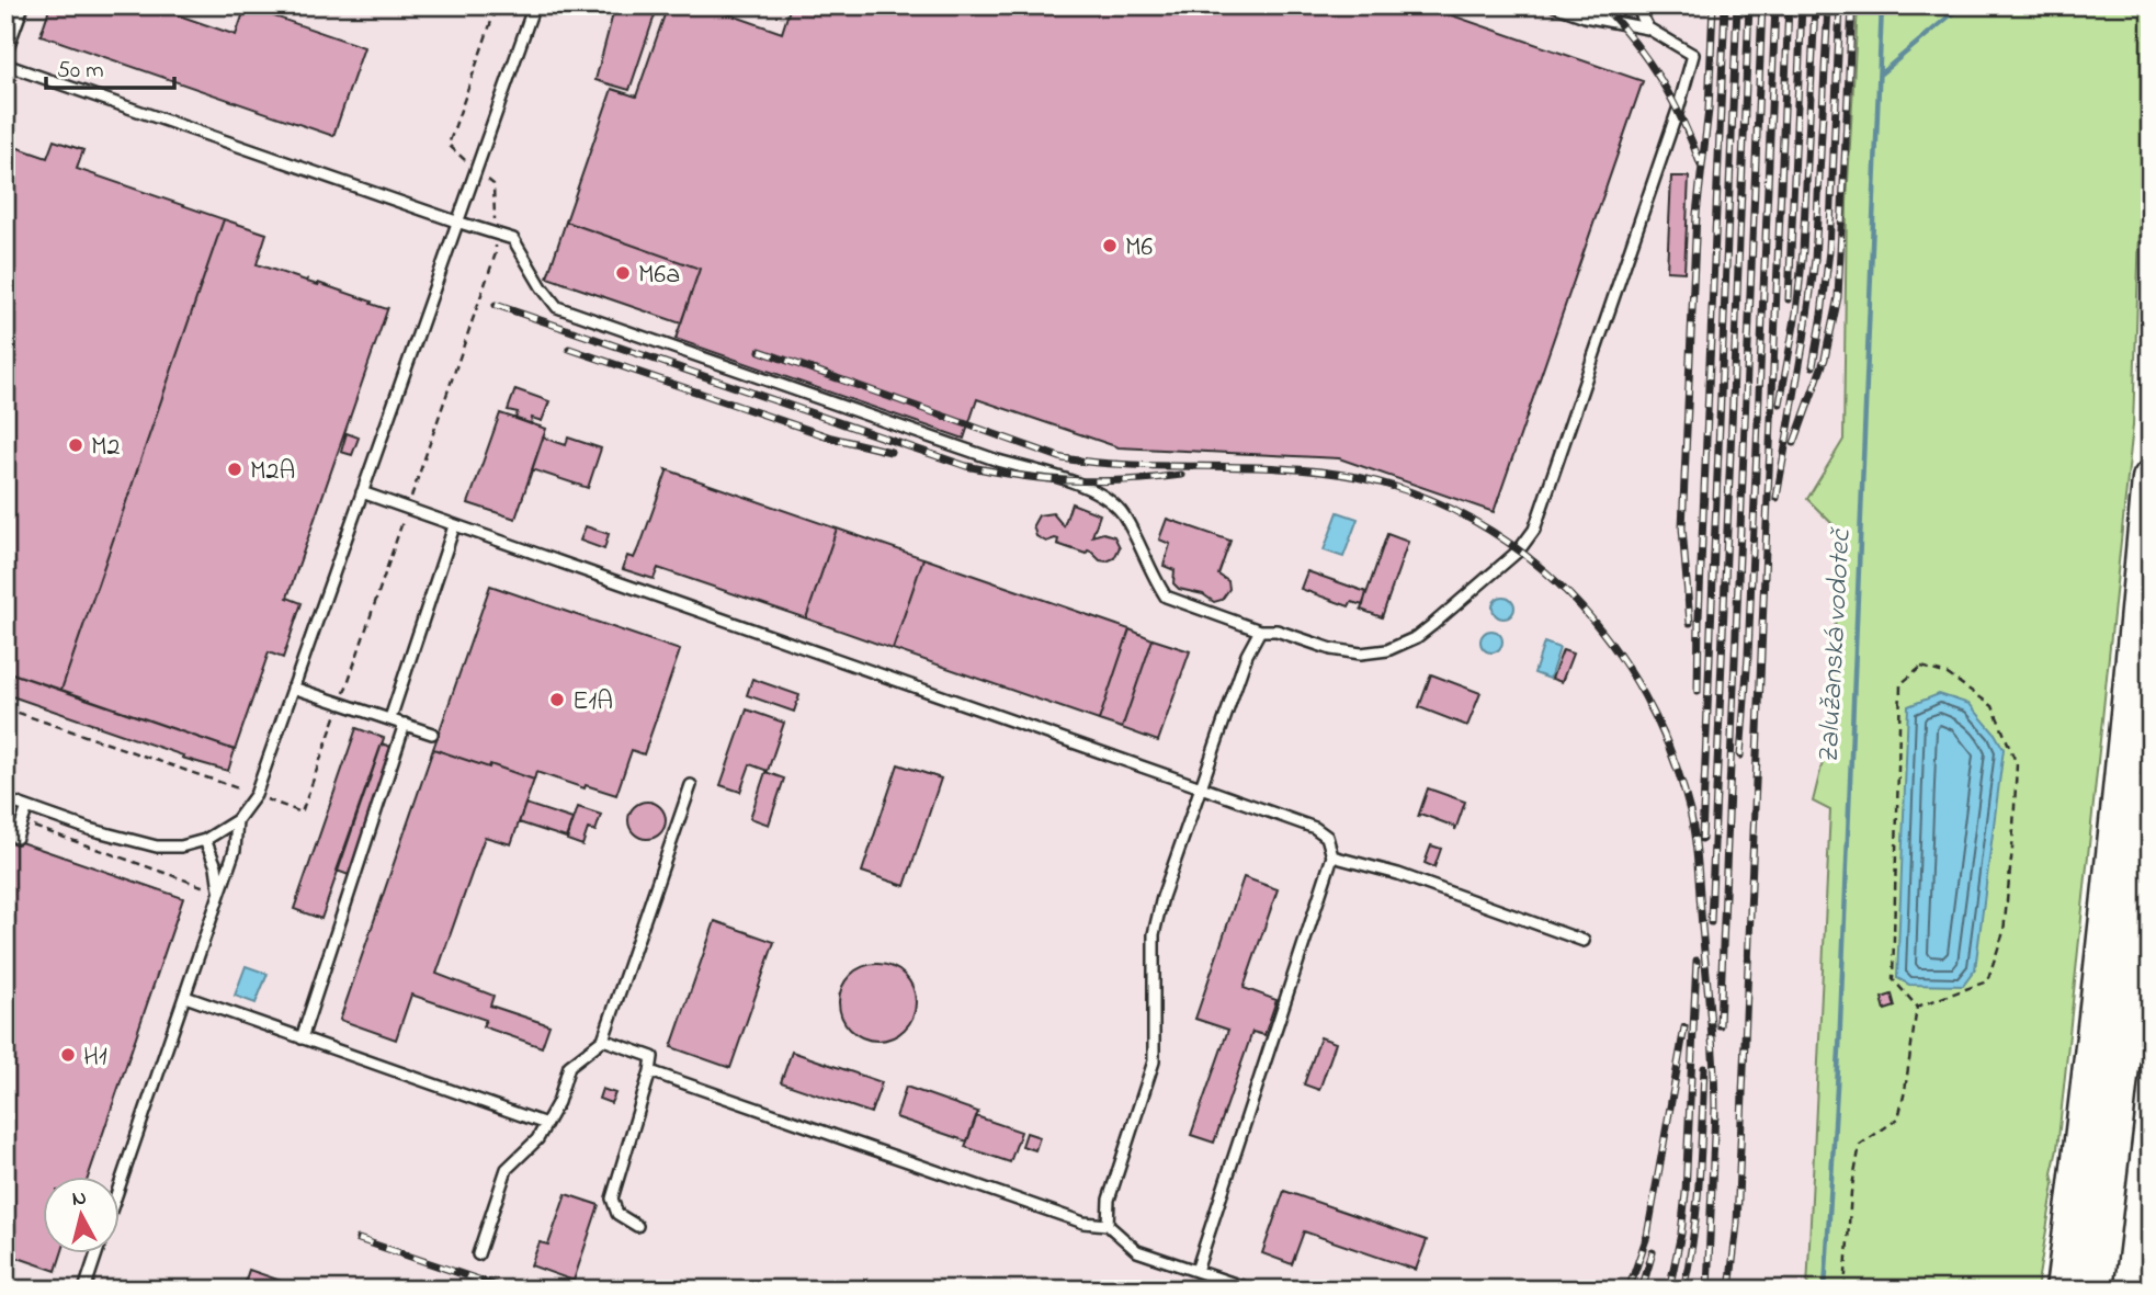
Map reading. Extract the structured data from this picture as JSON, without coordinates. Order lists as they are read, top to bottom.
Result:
{
  "water": ["Zalužanská vodoteč"],
  "places": [
    "M6",
    "M6a",
    "M2",
    "M2A",
    "E1A",
    "H1"
  ],
  "scale_bar": "50 m",
  "north": "top"
}
